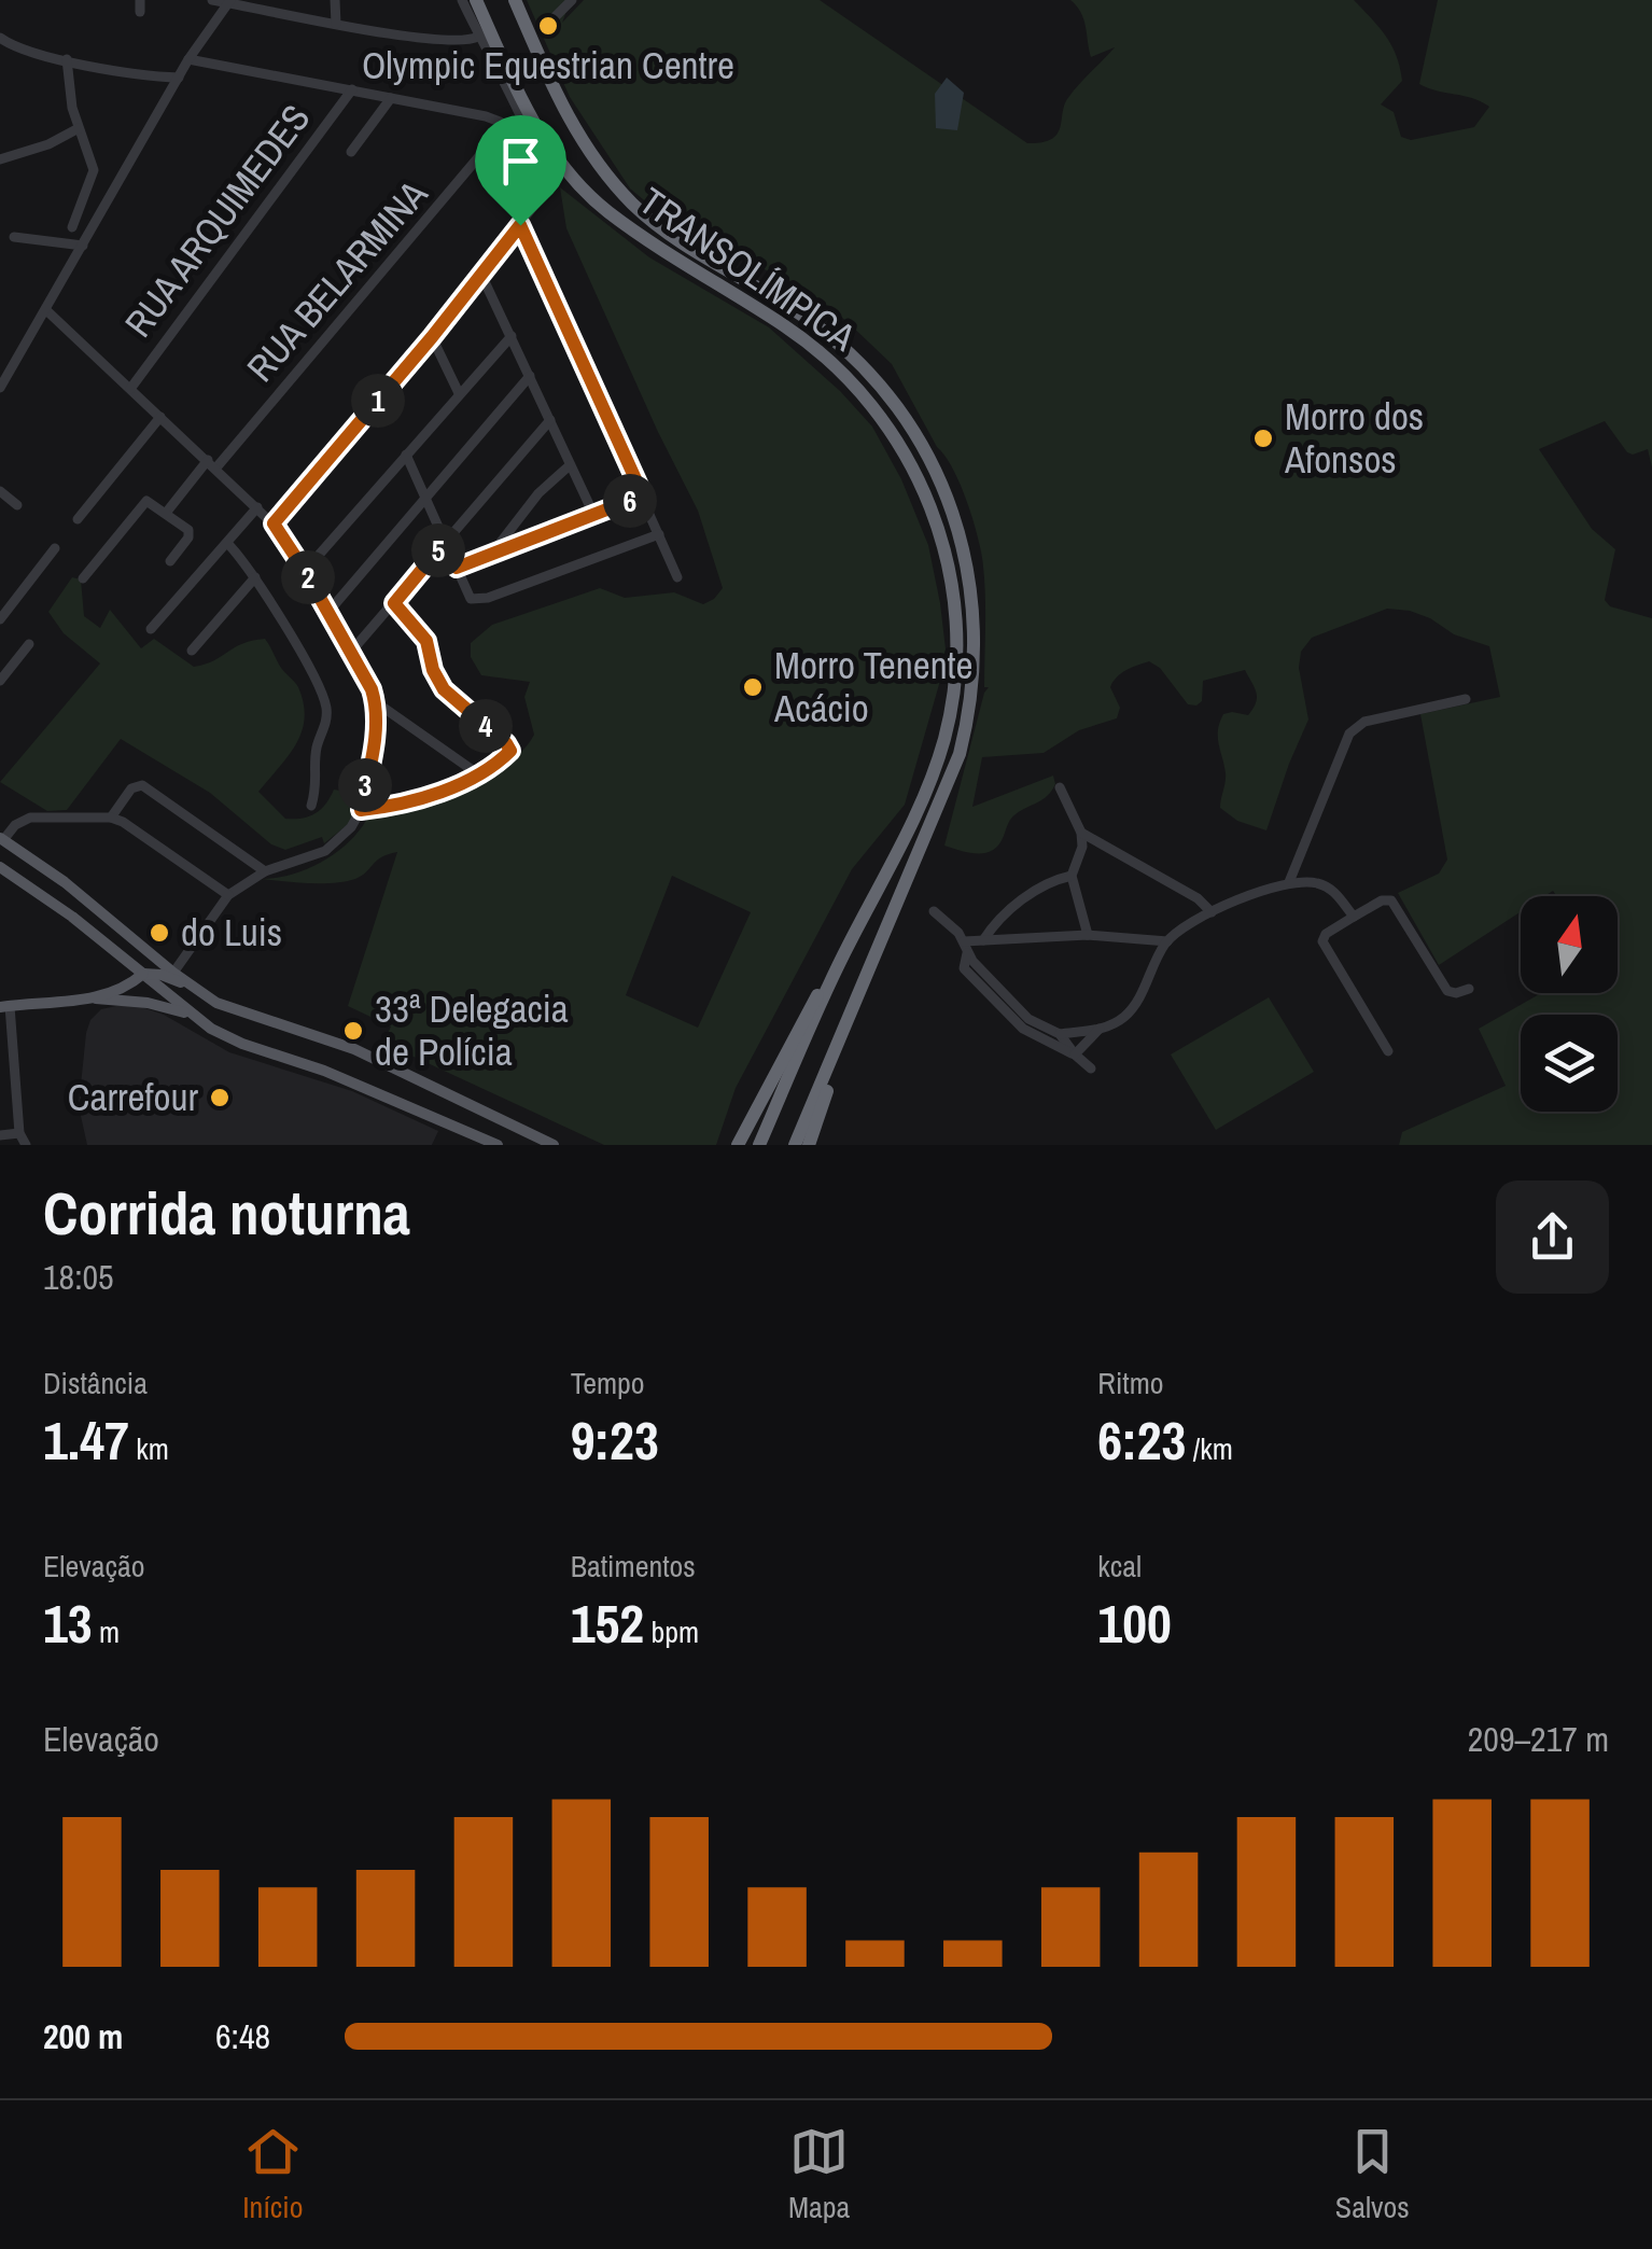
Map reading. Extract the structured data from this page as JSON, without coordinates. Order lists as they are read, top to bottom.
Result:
{
  "streets": {
    "highway": ["TRANSOLÍMPICA"],
    "street": ["RUA ARQUIMEDES", "RUA BELARMINA"]
  },
  "places": [
    "Olympic Equestrian Centre",
    "Morro dos Afonsos",
    "Morro Tenente Acácio",
    "do Luis",
    "33ª Delegacia de Polícia",
    "Carrefour"
  ],
  "north": "top",
  "page": {
    "pins": [
      "1",
      "6",
      "5",
      "2",
      "4",
      "3"
    ],
    "heading": ["Corrida noturna", "18:05"],
    "stats": [
      ["Distância", "1.47 km"],
      ["Tempo", "9:23"],
      ["Ritmo", "6:23 /km"],
      ["Elevação", "13 m"],
      ["Batimentos", "152 bpm"],
      ["kcal", "100"]
    ],
    "chart": ["Elevação", "209–217 m"],
    "list": [
      {
        "name": "200 m",
        "note": "6:48"
      }
    ],
    "tabs": ["Início", "Mapa", "Salvos"]
  }
}
